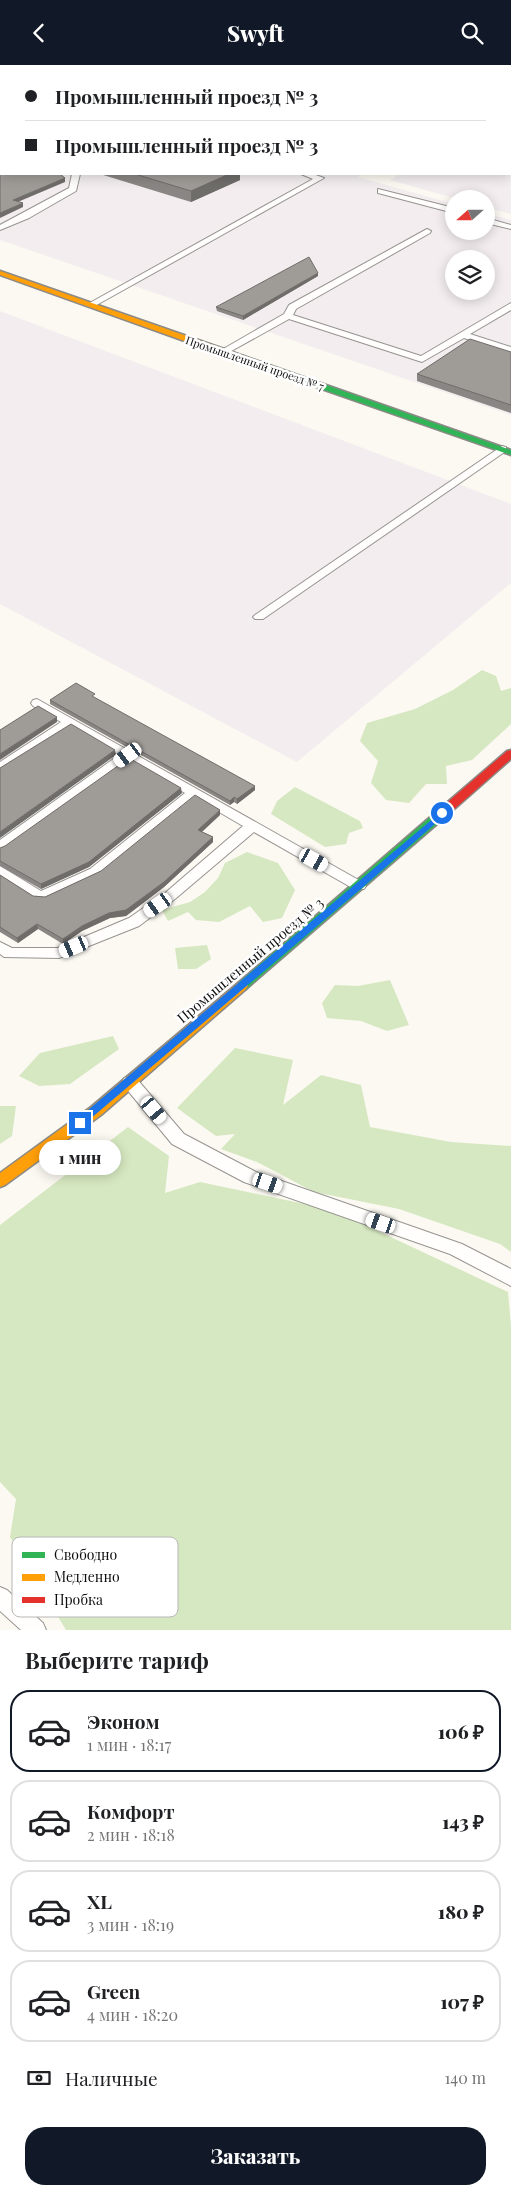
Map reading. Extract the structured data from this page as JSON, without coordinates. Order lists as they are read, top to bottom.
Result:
{
  "streets": {
    "street": ["Промышленный проезд № 7", "Промышленный проезд № 3"]
  },
  "legend": ["Свободно", "Медленно", "Пробка"],
  "north": "left",
  "page": {
    "header": "Swyft",
    "banner": ["Промышленный проезд № 3", "Промышленный проезд № 3"],
    "bubble": "1 мин",
    "heading": "Выберите тариф",
    "list": [
      {
        "name": "Эконом",
        "note": "1 мин · 18:17",
        "value": "106 ₽"
      },
      {
        "name": "Комфорт",
        "note": "2 мин · 18:18",
        "value": "143 ₽"
      },
      {
        "name": "XL",
        "note": "3 мин · 18:19",
        "value": "180 ₽"
      },
      {
        "name": "Green",
        "note": "4 мин · 18:20",
        "value": "107 ₽"
      }
    ],
    "pay": ["Наличные", "140 m"],
    "buttons": "Заказать"
  }
}
